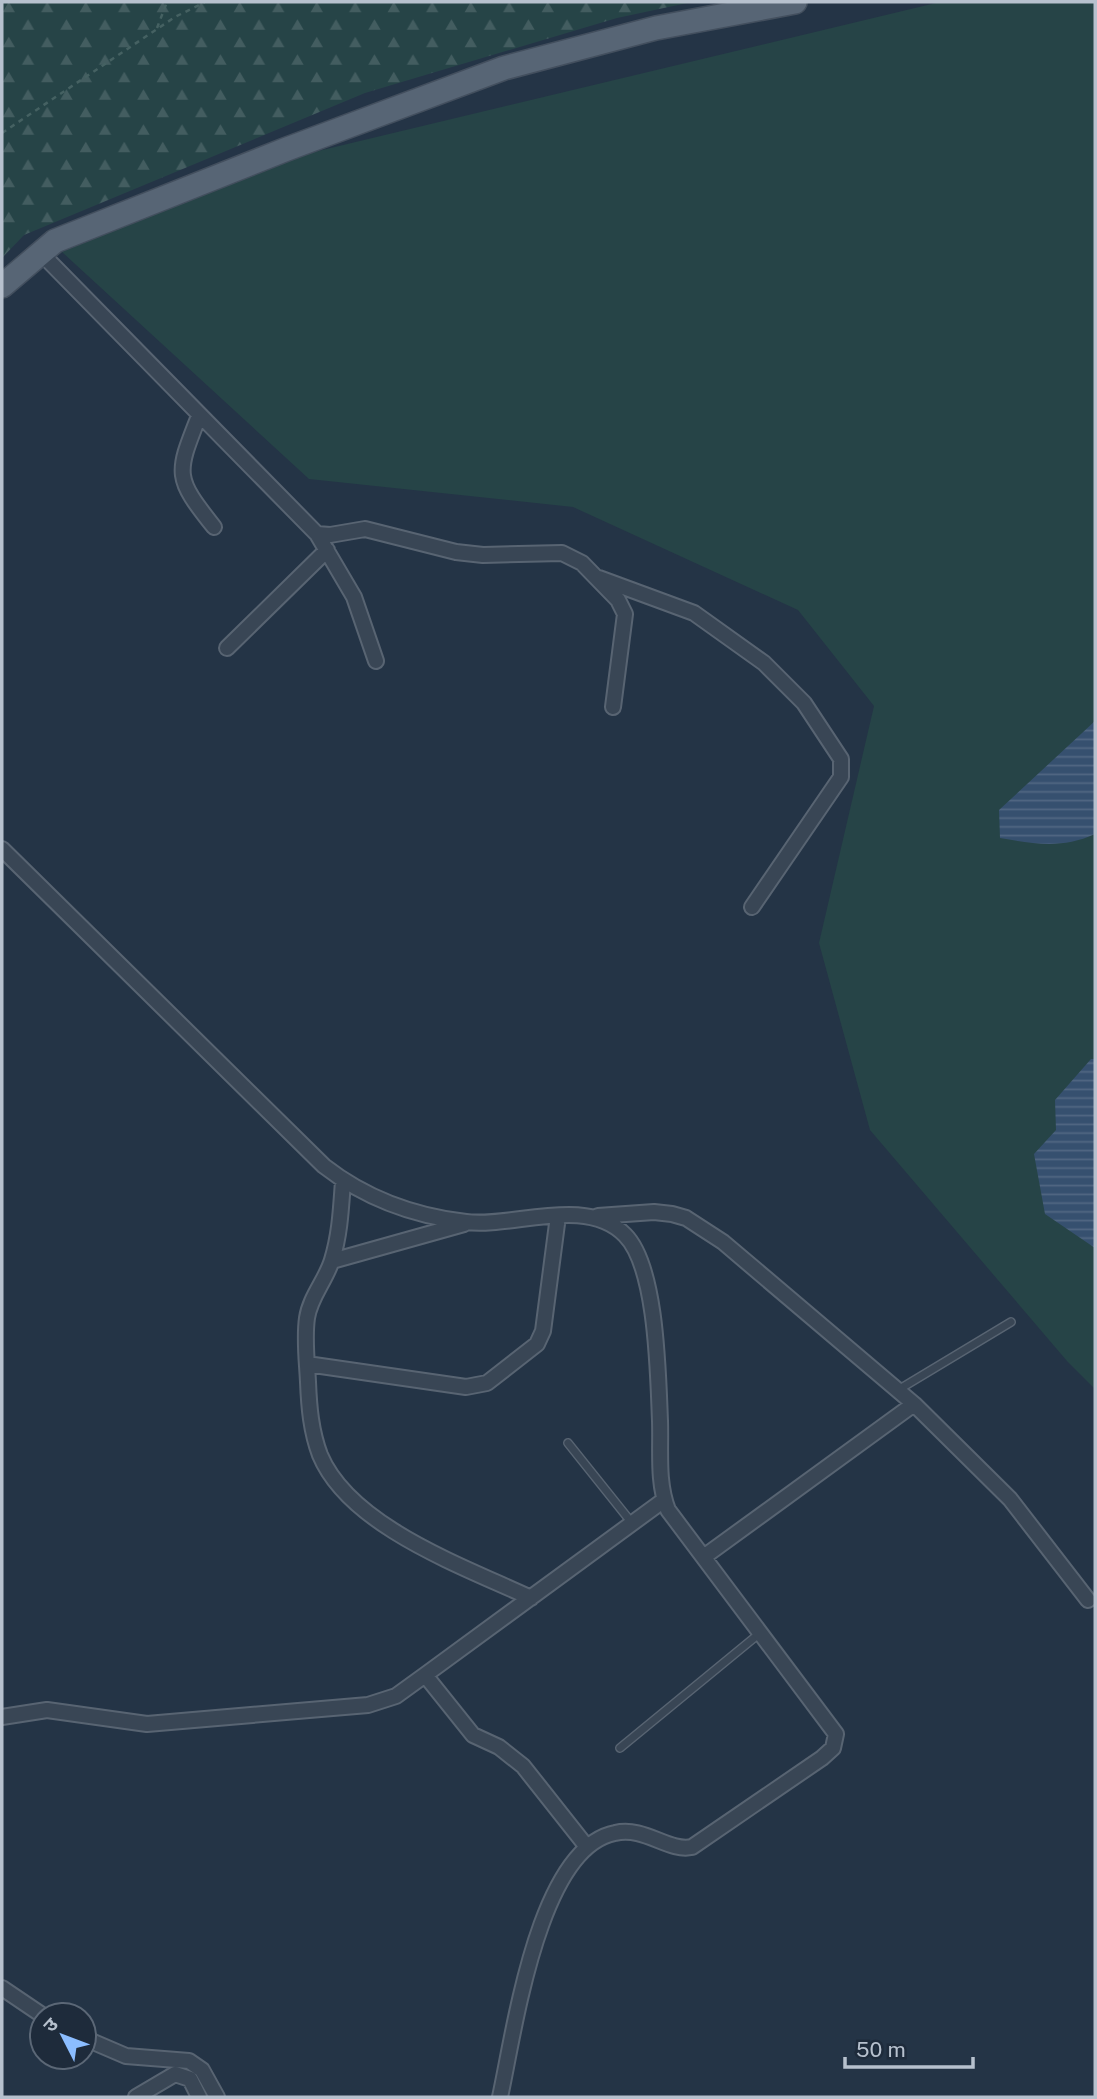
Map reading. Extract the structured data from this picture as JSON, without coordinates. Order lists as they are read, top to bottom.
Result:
{
  "scale_bar": "50 m",
  "north": "top left"
}
